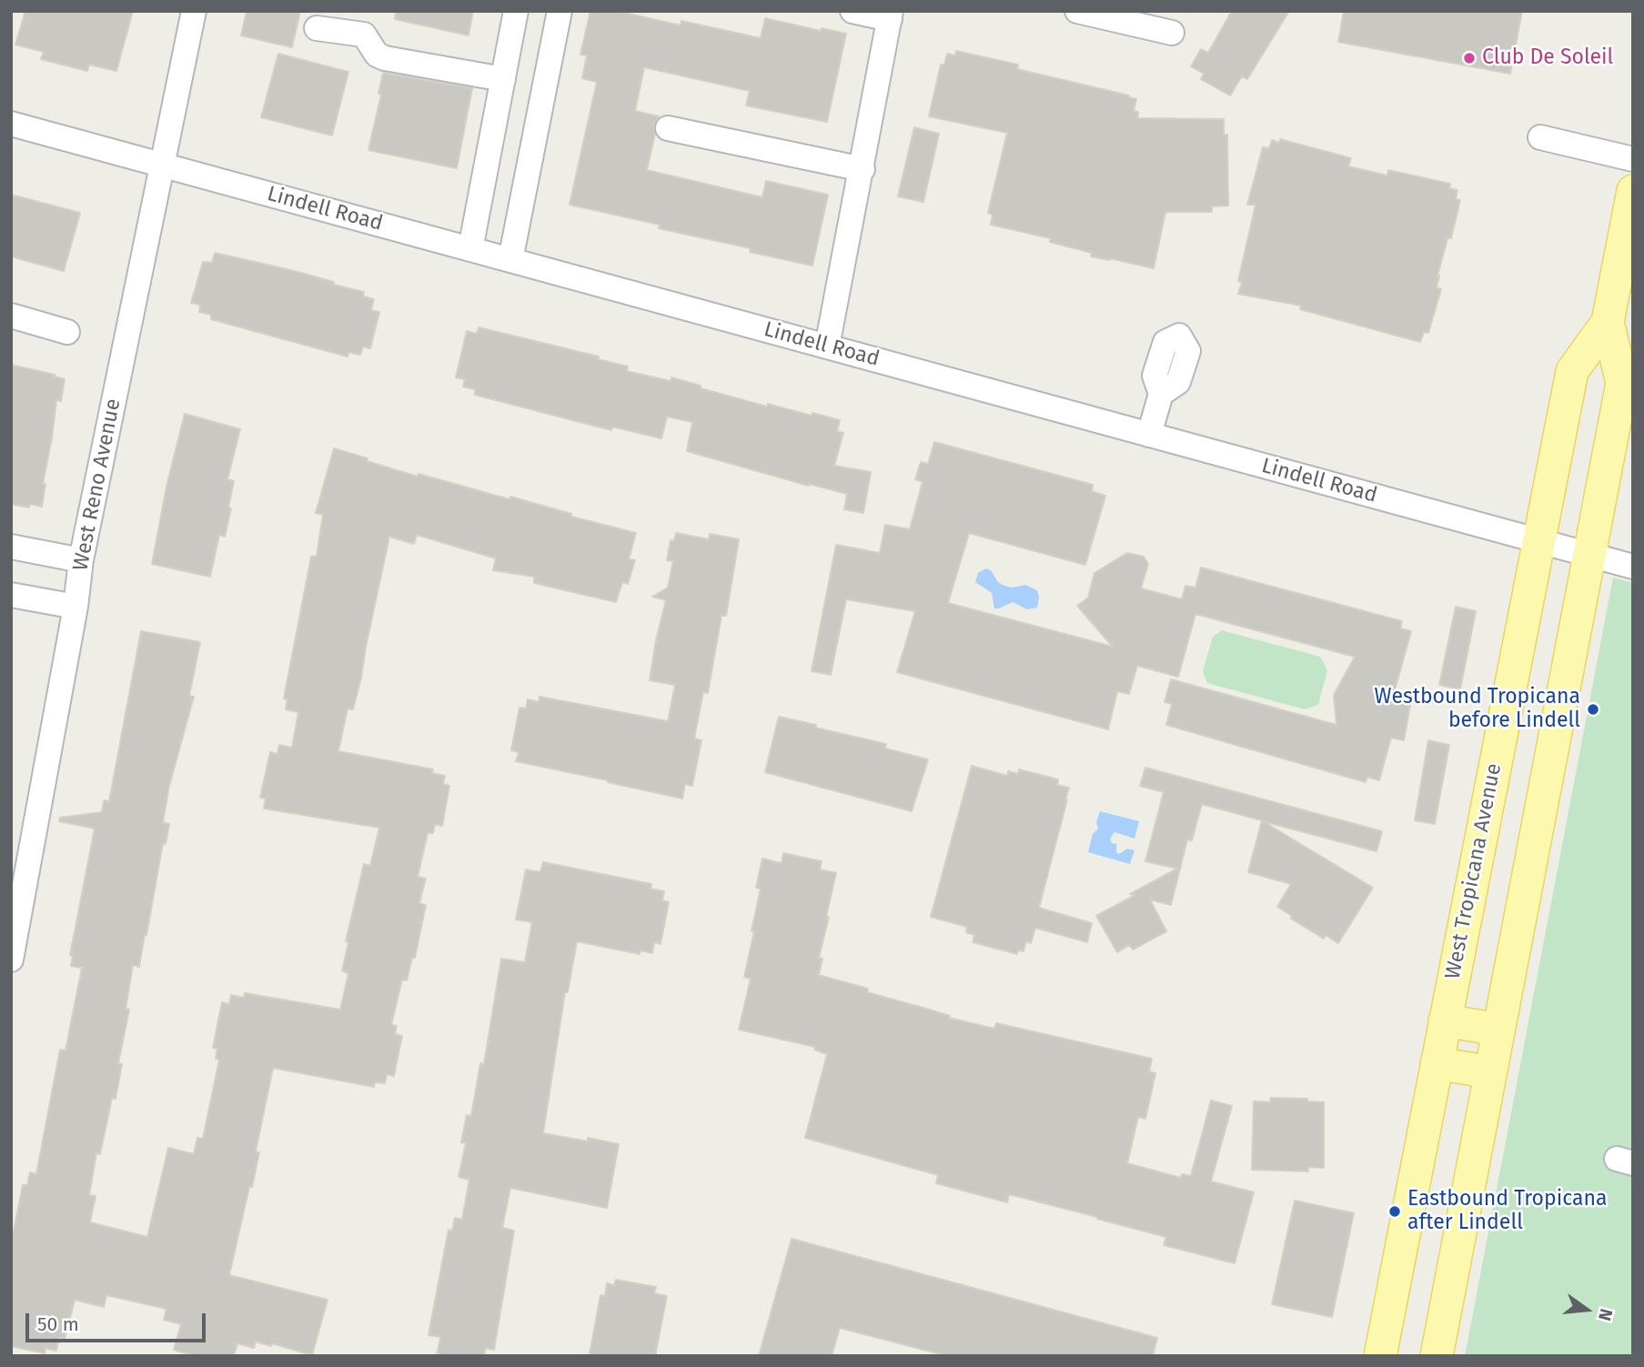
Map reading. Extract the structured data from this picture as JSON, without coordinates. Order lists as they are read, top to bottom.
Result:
{
  "streets": {
    "main road": ["West Tropicana Avenue"],
    "street": ["Lindell Road", "West Reno Avenue"]
  },
  "crossings": [
    ["Lindell Road", "West Reno Avenue"],
    ["Lindell Road", "West Tropicana Avenue"]
  ],
  "places": ["Club De Soleil", "Westbound Tropicana before Lindell", "Eastbound Tropicana after Lindell"],
  "scale_bar": "50 m",
  "north": "right"
}
